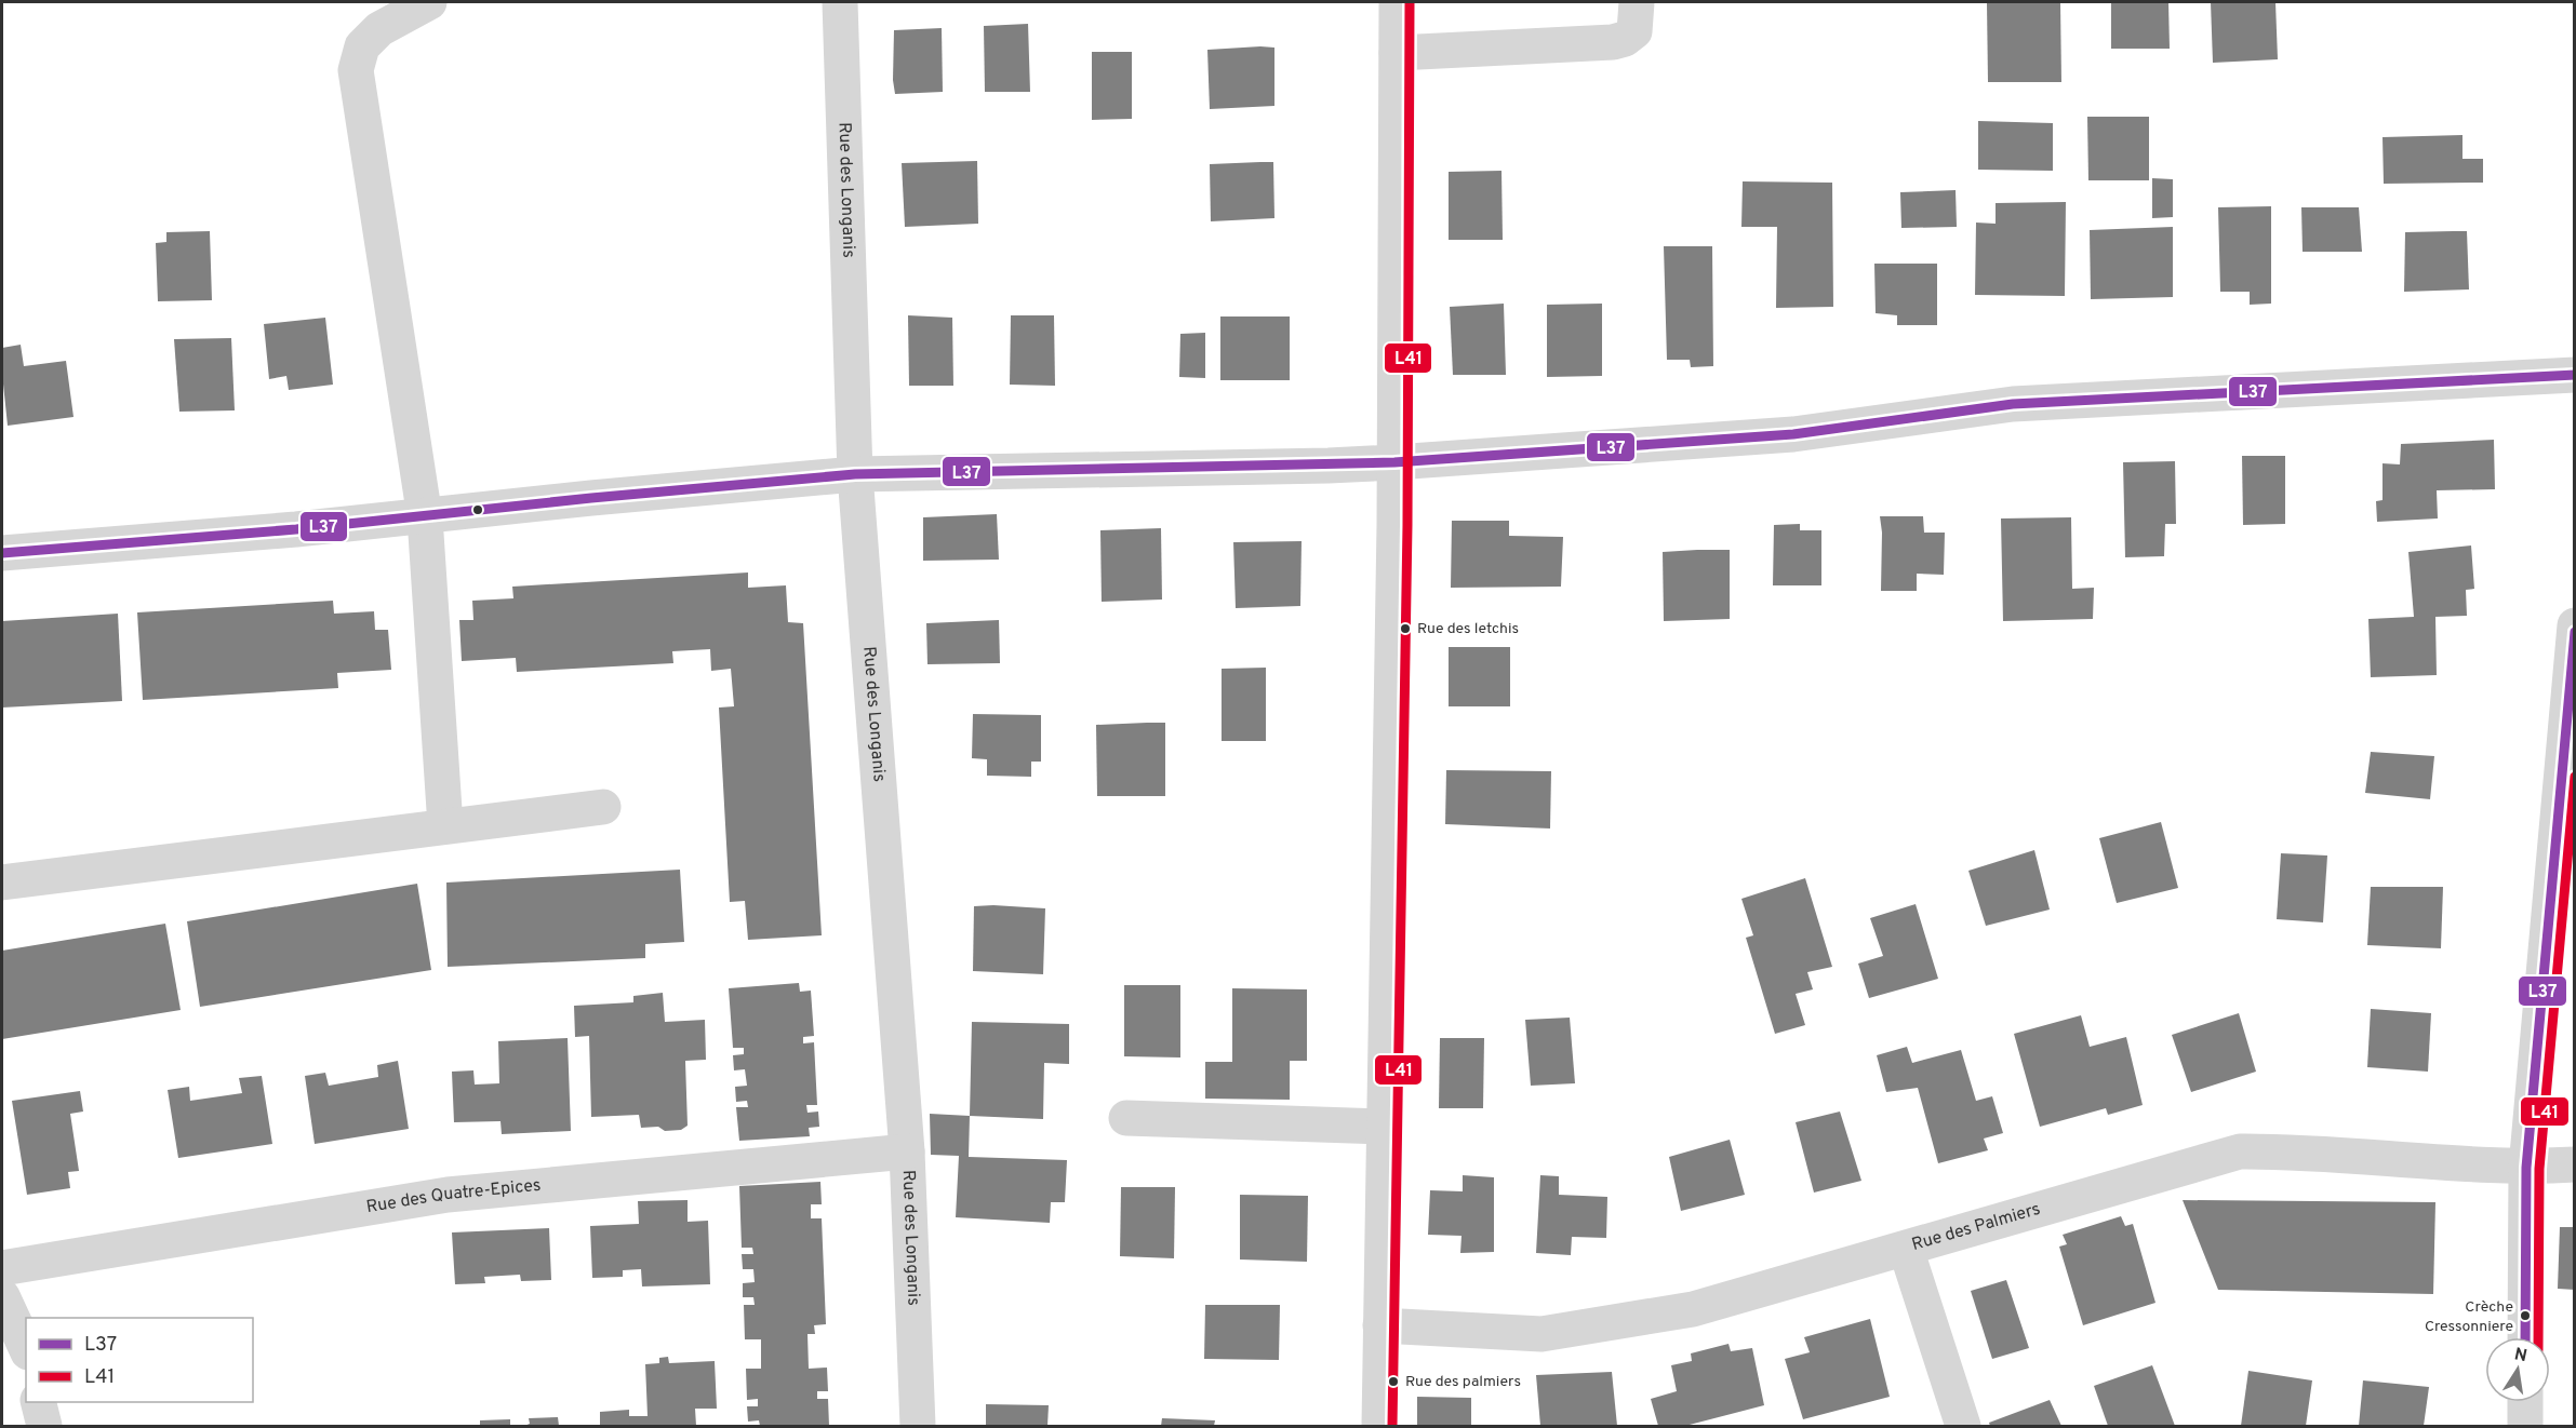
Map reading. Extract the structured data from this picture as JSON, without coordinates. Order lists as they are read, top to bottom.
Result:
{
  "streets": {
    "street": ["Rue des Longanis", "Rue des Quatre-Epices", "Rue des Palmiers"]
  },
  "crossings": [
    ["Rue des Longanis", "Rue des Quatre-Epices"]
  ],
  "places": ["Rue des letchis", "Crèche Cressonniere", "Rue des palmiers"],
  "lines": ["transit line L41", "transit line L37"],
  "legend": ["L37", "L41"],
  "north": "top"
}
